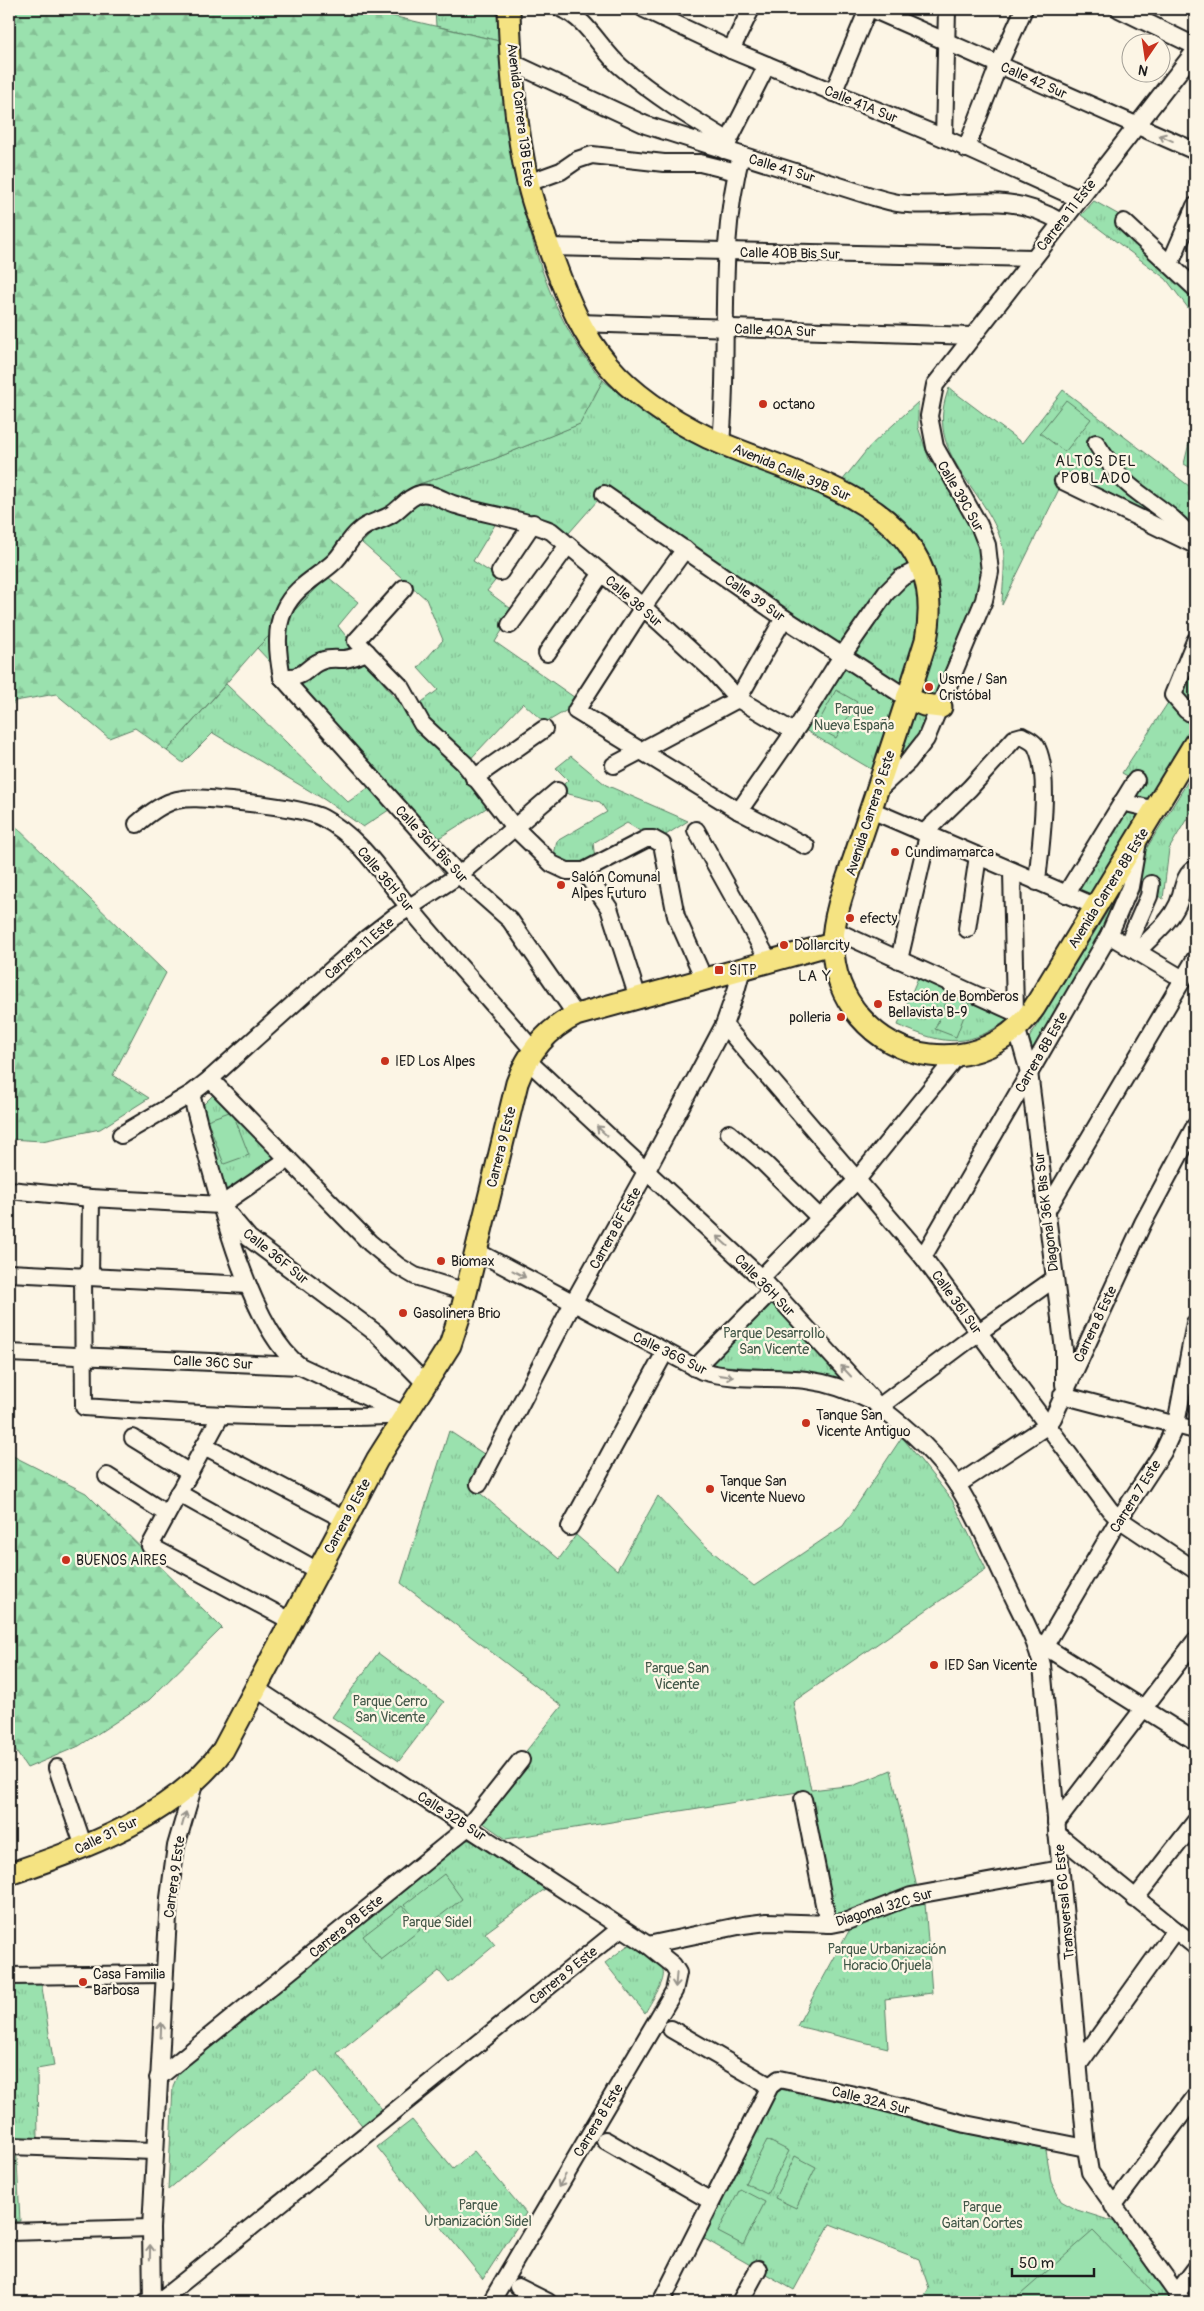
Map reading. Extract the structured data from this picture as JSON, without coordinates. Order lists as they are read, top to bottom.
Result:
{
  "streets": {
    "main road": [
      "Avenida Carrera 13B Este",
      "Avenida Calle 39B Sur",
      "Avenida Carrera 9 Este",
      "Avenida Carrera 8B Este",
      "Carrera 9 Este",
      "Calle 31 Sur"
    ],
    "street": [
      "Calle 42 Sur",
      "Calle 41A Sur",
      "Calle 41 Sur",
      "Carrera 11 Este",
      "Calle 40B Bis Sur",
      "Calle 40A Sur",
      "Calle 39C Sur",
      "Calle 39 Sur",
      "Calle 38 Sur",
      "Calle 36H Bis Sur",
      "Calle 36H Sur",
      "Carrera 8B Este",
      "Diagonal 36K Bis Sur",
      "Carrera 8F Este",
      "Calle 36F Sur",
      "Calle 36I Sur",
      "Carrera 8 Este",
      "Calle 36G Sur",
      "Calle 36C Sur",
      "Carrera 7 Este",
      "Calle 32B Sur",
      "Transversal 6C Este",
      "Diagonal 32C Sur",
      "Carrera 9B Este",
      "Calle 32A Sur"
    ]
  },
  "crossings": [
    ["Calle 42 Sur", "Carrera 11 Este"],
    ["Calle 41A Sur", "Carrera 11 Este"],
    ["Avenida Carrera 13B Este", "Calle 41 Sur"],
    ["Avenida Carrera 13B Este", "Calle 40B Bis Sur"],
    ["Avenida Carrera 13B Este", "Calle 40A Sur"],
    ["Avenida Carrera 13B Este", "Avenida Calle 39B Sur"],
    ["Calle 41 Sur", "Carrera 11 Este"],
    ["Carrera 11 Este", "Calle 40B Bis Sur"],
    ["Carrera 11 Este", "Calle 40A Sur"],
    ["Carrera 11 Este", "Calle 39C Sur"],
    ["Carrera 11 Este", "Calle 36H Bis Sur"],
    ["Carrera 11 Este", "Calle 36H Sur"],
    ["Avenida Calle 39B Sur", "Avenida Carrera 9 Este"],
    ["Calle 39C Sur", "Avenida Carrera 9 Este"],
    ["Calle 39 Sur", "Avenida Carrera 9 Este"],
    ["Calle 38 Sur", "Calle 36H Bis Sur"],
    ["Avenida Carrera 9 Este", "Carrera 9 Este"],
    ["Calle 36H Bis Sur", "Carrera 9 Este"],
    ["Calle 36H Sur", "Carrera 9 Este"],
    ["Calle 36H Sur", "Carrera 8F Este"],
    ["Calle 36H Sur", "Carrera 8 Este"],
    ["Calle 36H Sur", "Calle 36G Sur"],
    ["Calle 36H Sur", "Carrera 7 Este"],
    ["Calle 36H Sur", "Transversal 6C Este"],
    ["Avenida Carrera 8B Este", "Carrera 8B Este"],
    ["Avenida Carrera 8B Este", "Diagonal 36K Bis Sur"],
    ["Carrera 8B Este", "Diagonal 36K Bis Sur"],
    ["Carrera 8B Este", "Calle 36I Sur"],
    ["Carrera 9 Este", "Carrera 8F Este"],
    ["Carrera 9 Este", "Calle 36F Sur"],
    ["Carrera 9 Este", "Calle 36G Sur"],
    ["Carrera 9 Este", "Calle 36C Sur"],
    ["Carrera 9 Este", "Calle 32B Sur"],
    ["Carrera 9 Este", "Calle 31 Sur"],
    ["Carrera 9 Este", "Carrera 9B Este"],
    ["Diagonal 36K Bis Sur", "Carrera 8 Este"],
    ["Carrera 8F Este", "Calle 36I Sur"],
    ["Carrera 8F Este", "Calle 36G Sur"],
    ["Calle 36I Sur", "Carrera 8 Este"],
    ["Calle 36I Sur", "Carrera 7 Este"],
    ["Carrera 8 Este", "Calle 32B Sur"],
    ["Carrera 8 Este", "Diagonal 32C Sur"],
    ["Carrera 7 Este", "Transversal 6C Este"],
    ["Calle 32B Sur", "Diagonal 32C Sur"],
    ["Calle 32B Sur", "Carrera 9B Este"],
    ["Transversal 6C Este", "Diagonal 32C Sur"],
    ["Transversal 6C Este", "Calle 32A Sur"]
  ],
  "one_way": ["Calle 36G Sur"],
  "districts": ["ALTOS DEL POBLADO", "LA Y"],
  "parks": [
    "Parque Nueva España",
    "Parque Desarrollo San Vicente",
    "Parque San Vicente",
    "Parque Cerro San Vicente",
    "Parque Sidel",
    "Parque Urbanización Horacio Orjuela",
    "Parque Urbanización Sidel",
    "Parque Gaitan Cortes"
  ],
  "places": {
    "other": [
      "octano",
      "Usme / San Cristóbal",
      "Cundimamarca",
      "Salón Comunal Alpes Futuro",
      "efecty",
      "Dollarcity",
      "Estación de Bomberos Bellavista B-9",
      "polleria",
      "IED Los Alpes",
      "Biomax",
      "Gasolinera Brio",
      "Tanque San Vicente Antiguo",
      "Tanque San Vicente Nuevo",
      "BUENOS AIRES",
      "IED San Vicente",
      "Casa Familia Barbosa"
    ],
    "transit": ["SITP"]
  },
  "scale_bar": "50 m",
  "north": "bottom"
}
